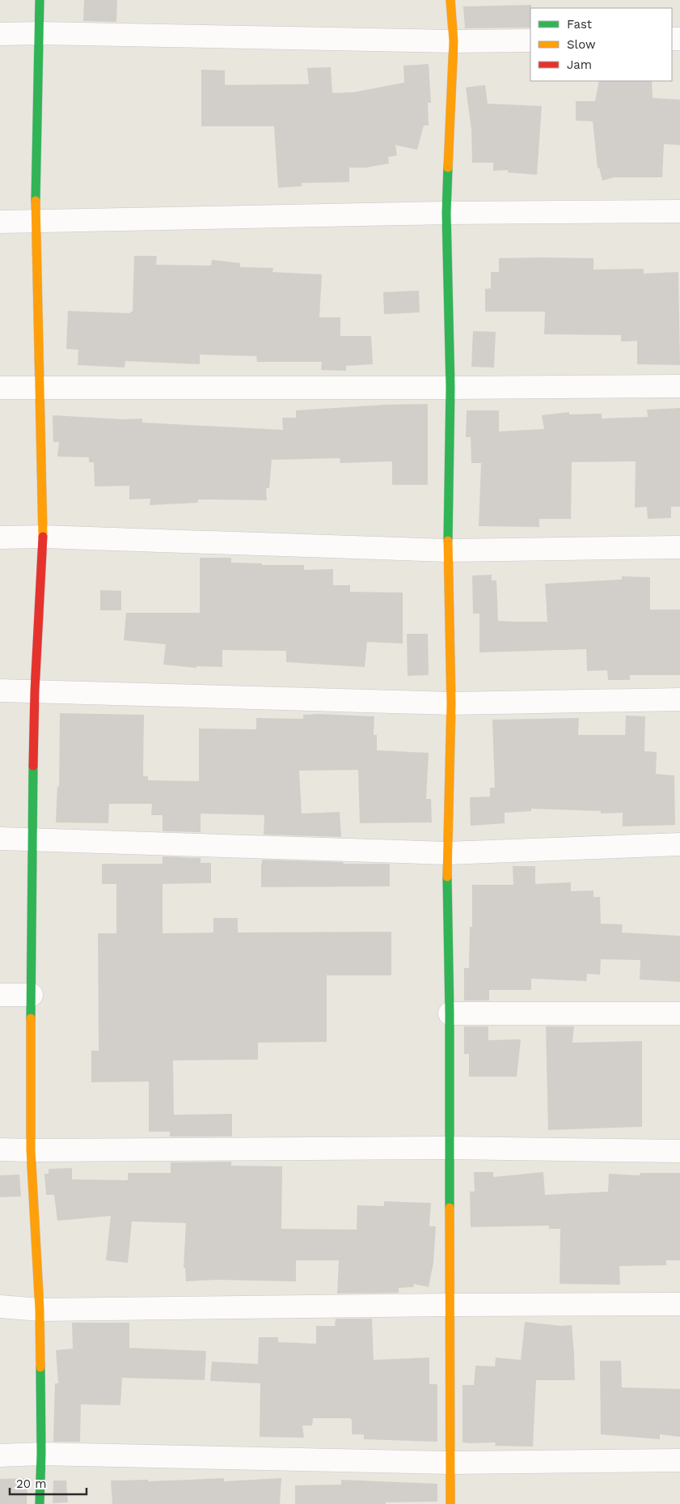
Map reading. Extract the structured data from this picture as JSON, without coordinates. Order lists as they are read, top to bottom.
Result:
{
  "legend": ["Fast", "Slow", "Jam"],
  "scale_bar": "20 m"
}
